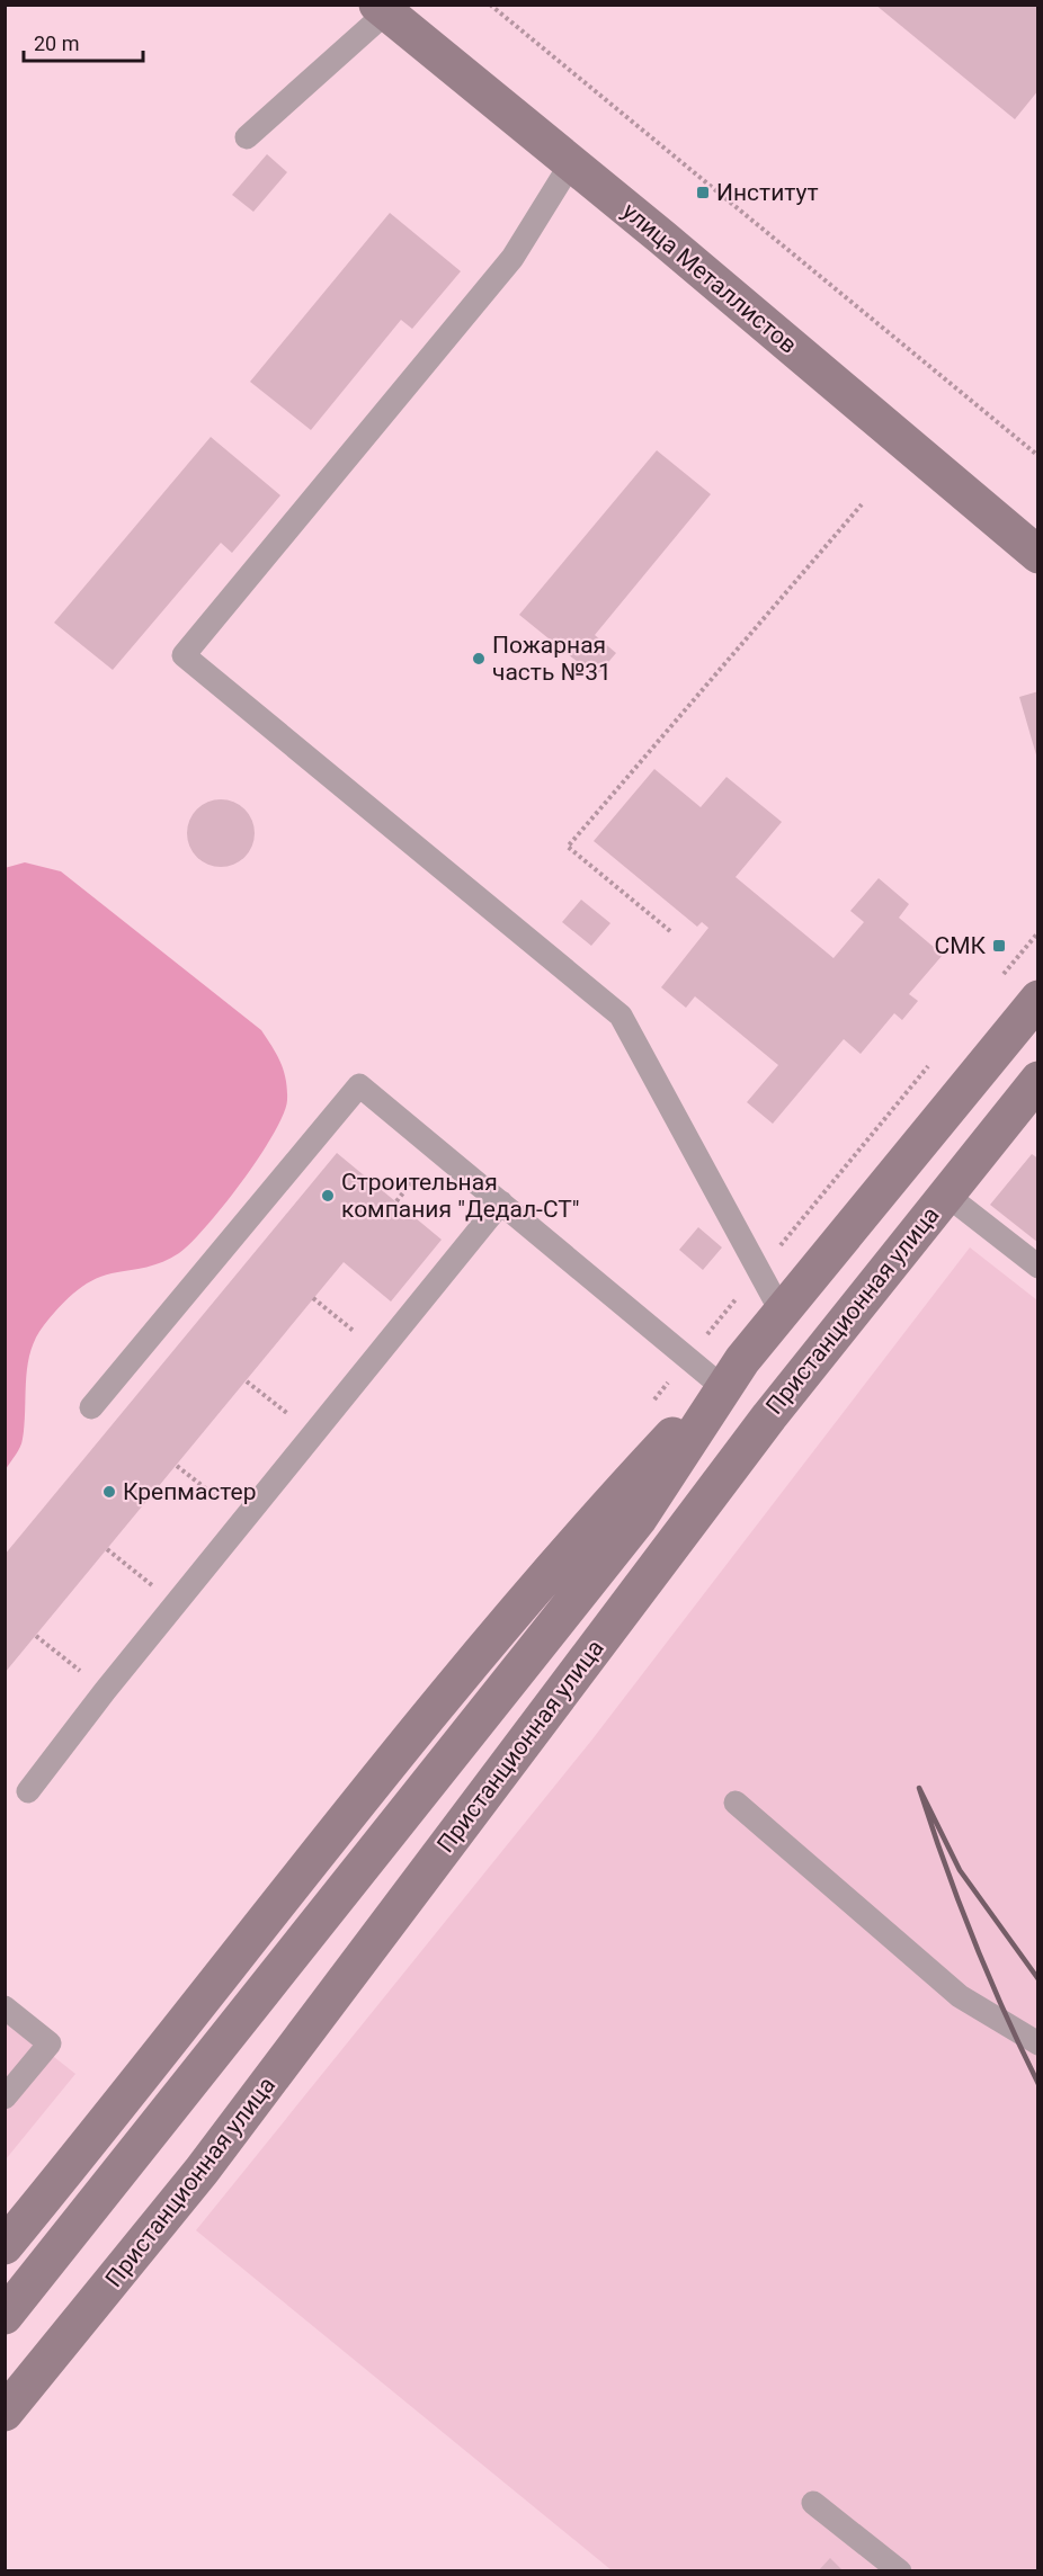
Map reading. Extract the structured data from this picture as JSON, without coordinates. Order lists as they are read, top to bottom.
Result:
{
  "streets": {
    "main road": ["улица Металлистов", "Пристанционная улица"]
  },
  "places": {
    "transit": ["Институт", "СМК"],
    "other": ["Пожарная часть №31", "Строительная компания \"Дедал-СТ\"", "Крепмастер"]
  },
  "scale_bar": "20 m"
}
